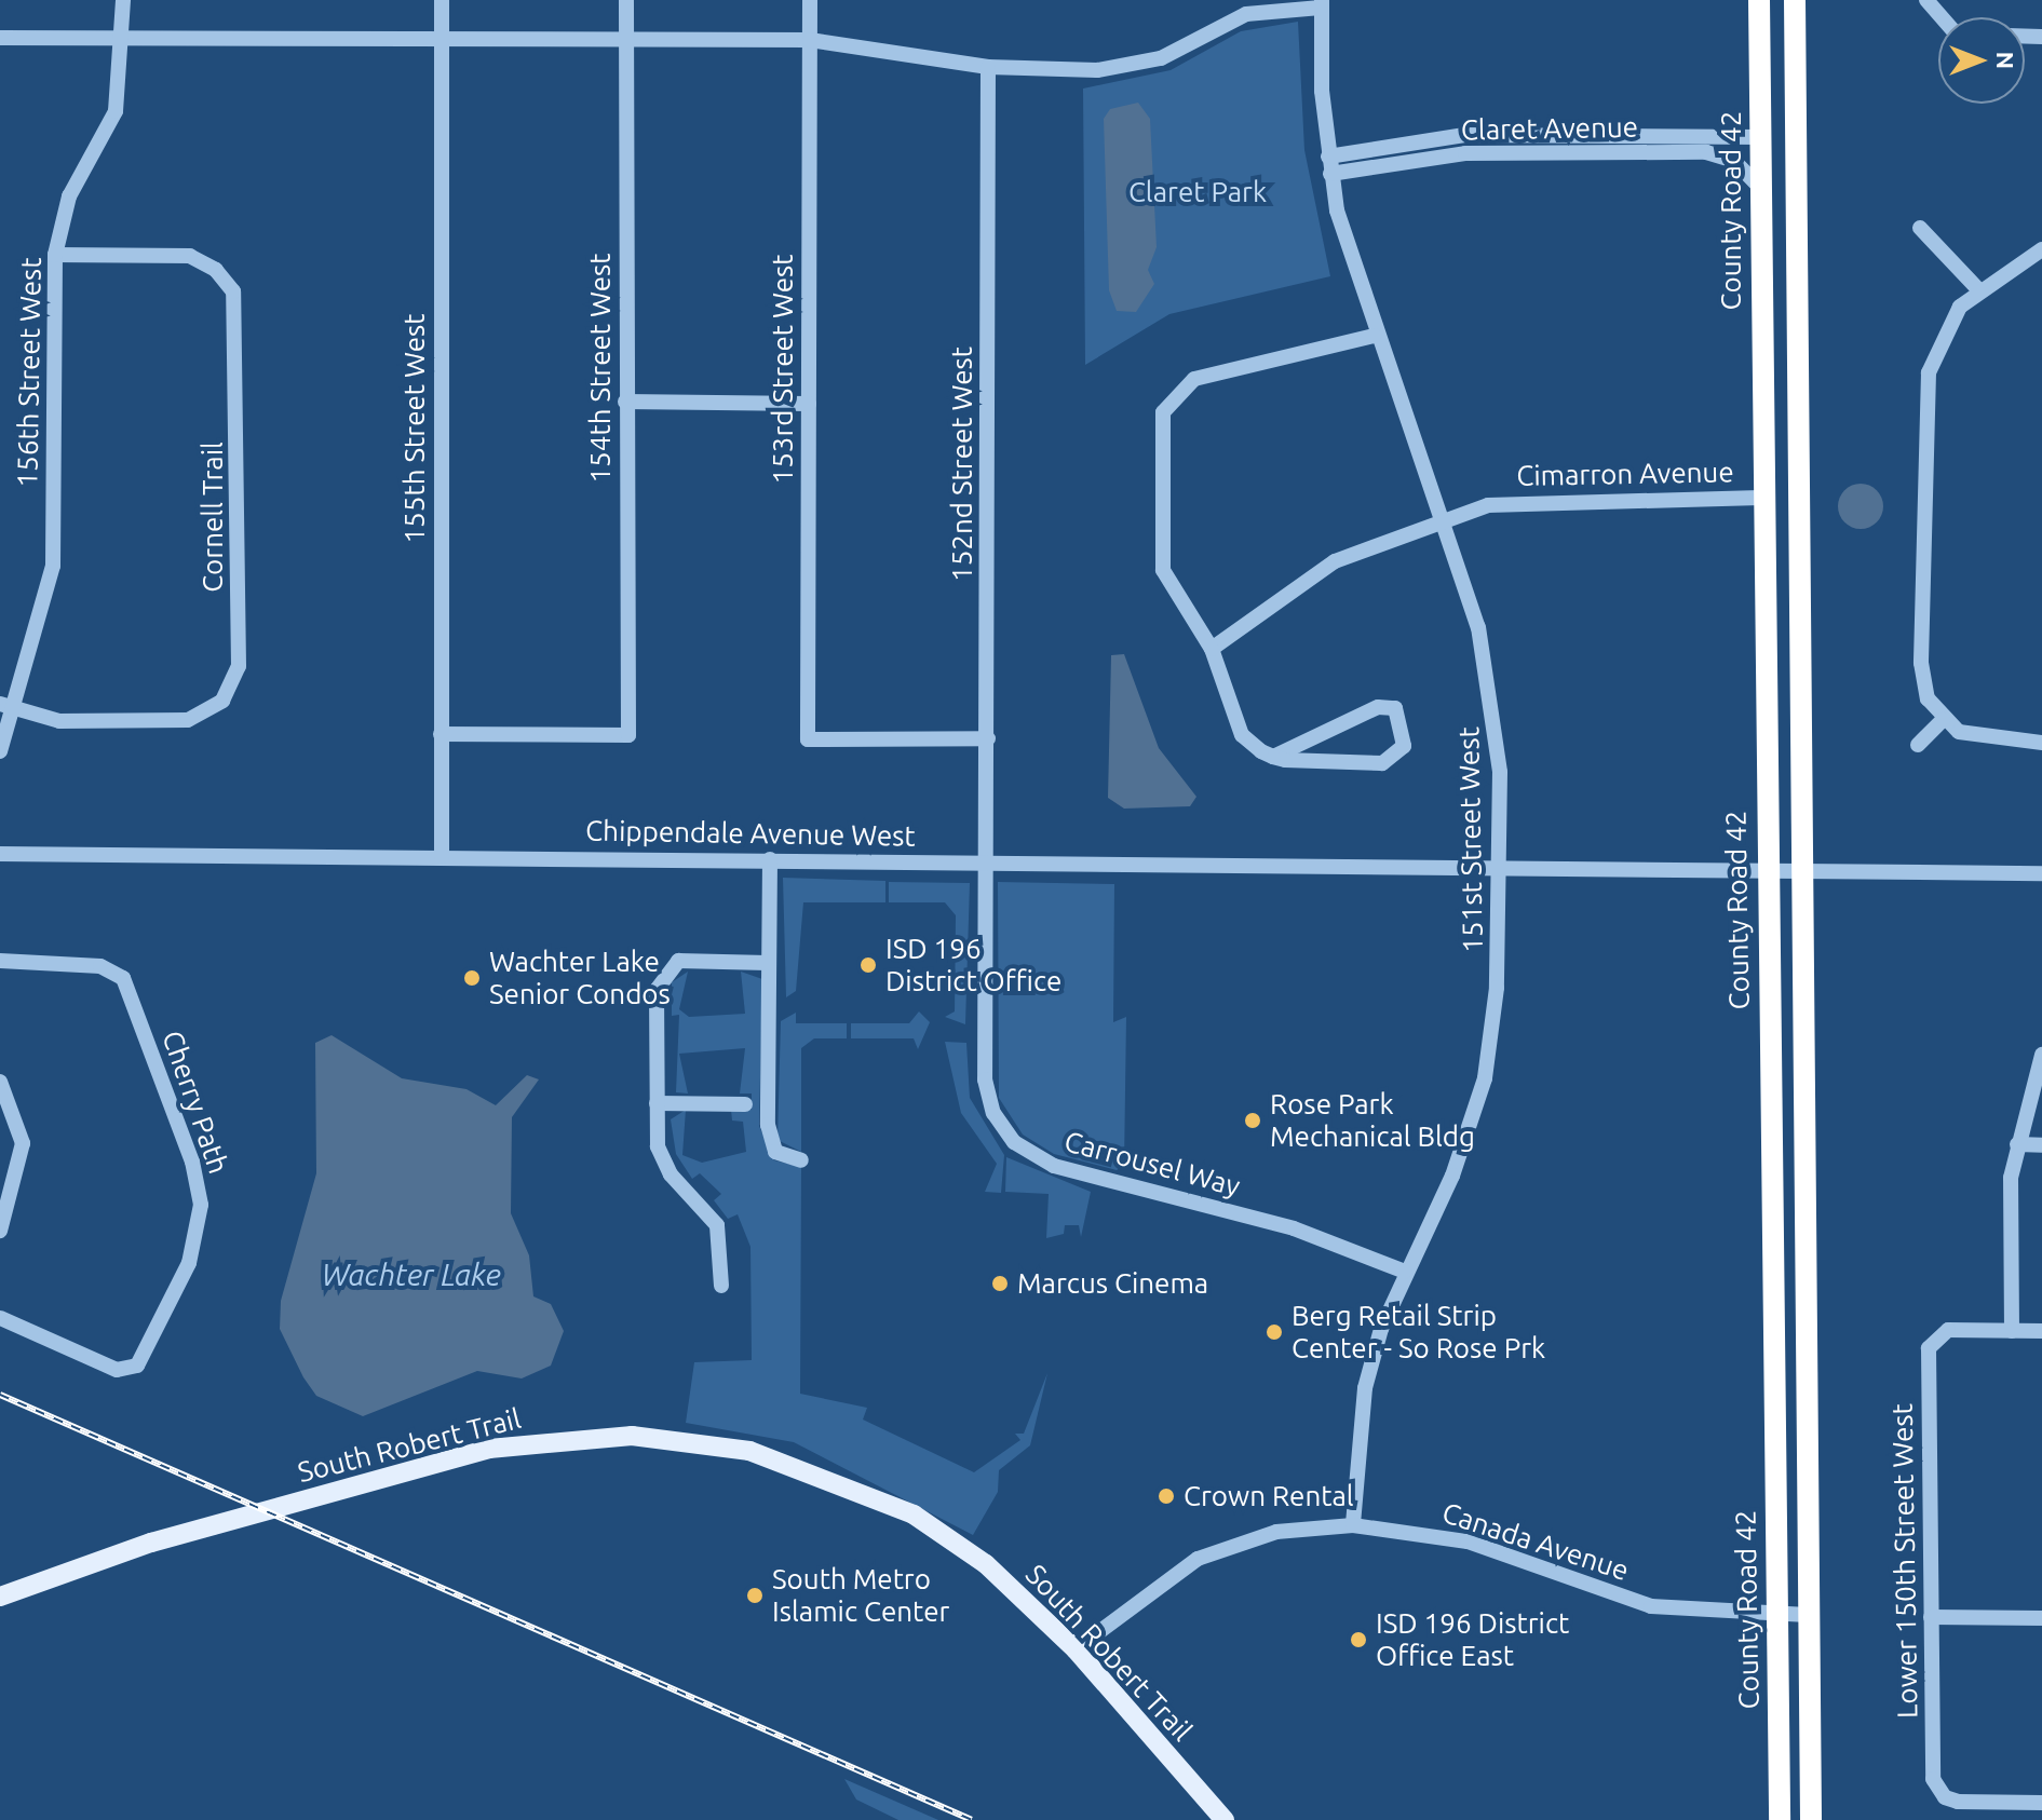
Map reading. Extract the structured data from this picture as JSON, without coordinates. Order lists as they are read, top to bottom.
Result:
{
  "streets": {
    "highway": ["County Road 42"],
    "main road": ["South Robert Trail"],
    "street": [
      "Claret Avenue",
      "154th Street West",
      "153rd Street West",
      "156th Street West",
      "155th Street West",
      "152nd Street West",
      "Cimarron Avenue",
      "Cornell Trail",
      "Chippendale Avenue West",
      "151st Street West",
      "Cherry Path",
      "Carrousel Way",
      "Canada Avenue",
      "Lower 150th Street West"
    ]
  },
  "crossings": [
    ["Claret Avenue", "County Road 42"],
    ["Claret Avenue", "151st Street West"],
    ["County Road 42", "Cimarron Avenue"],
    ["County Road 42", "Chippendale Avenue West"],
    ["County Road 42", "Canada Avenue"],
    ["154th Street West", "155th Street West"],
    ["153rd Street West", "152nd Street West"],
    ["156th Street West", "Cornell Trail"],
    ["155th Street West", "Chippendale Avenue West"],
    ["152nd Street West", "Chippendale Avenue West"],
    ["152nd Street West", "Carrousel Way"],
    ["Cimarron Avenue", "151st Street West"],
    ["Chippendale Avenue West", "151st Street West"],
    ["Chippendale Avenue West", "Carrousel Way"],
    ["151st Street West", "Carrousel Way"],
    ["151st Street West", "Canada Avenue"],
    ["South Robert Trail", "Canada Avenue"]
  ],
  "water": ["Wachter Lake"],
  "parks": ["Claret Park"],
  "places": [
    "ISD 196 District Office",
    "Wachter Lake Senior Condos",
    "Rose Park Mechanical Bldg",
    "Marcus Cinema",
    "Berg Retail Strip Center - So Rose Prk",
    "Crown Rental",
    "South Metro Islamic Center",
    "ISD 196 District Office East"
  ],
  "north": "right"
}
